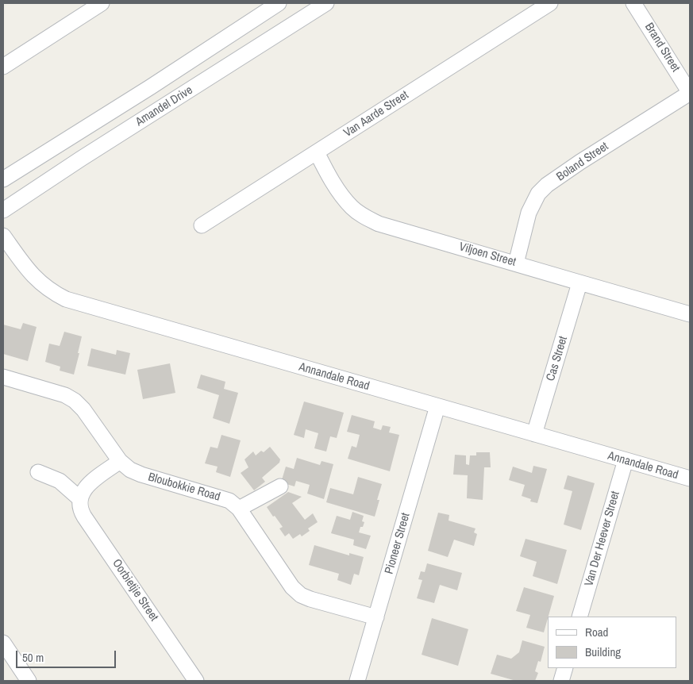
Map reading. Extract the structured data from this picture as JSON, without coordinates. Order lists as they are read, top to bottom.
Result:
{
  "streets": {
    "street": [
      "Brand Street",
      "Amandel Drive",
      "Van Aarde Street",
      "Boland Street",
      "Viljoen Street",
      "Cas Street",
      "Annandale Road",
      "Bloubokkie Road",
      "Van Der Heever Street",
      "Pioneer Street",
      "Oorbietjie Street"
    ]
  },
  "crossings": [
    ["Brand Street", "Boland Street"],
    ["Van Aarde Street", "Viljoen Street"],
    ["Boland Street", "Viljoen Street"],
    ["Viljoen Street", "Cas Street"],
    ["Cas Street", "Annandale Road"],
    ["Annandale Road", "Van Der Heever Street"],
    ["Annandale Road", "Pioneer Street"],
    ["Bloubokkie Road", "Pioneer Street"]
  ],
  "legend": ["Road", "Building"],
  "scale_bar": "50 m"
}
